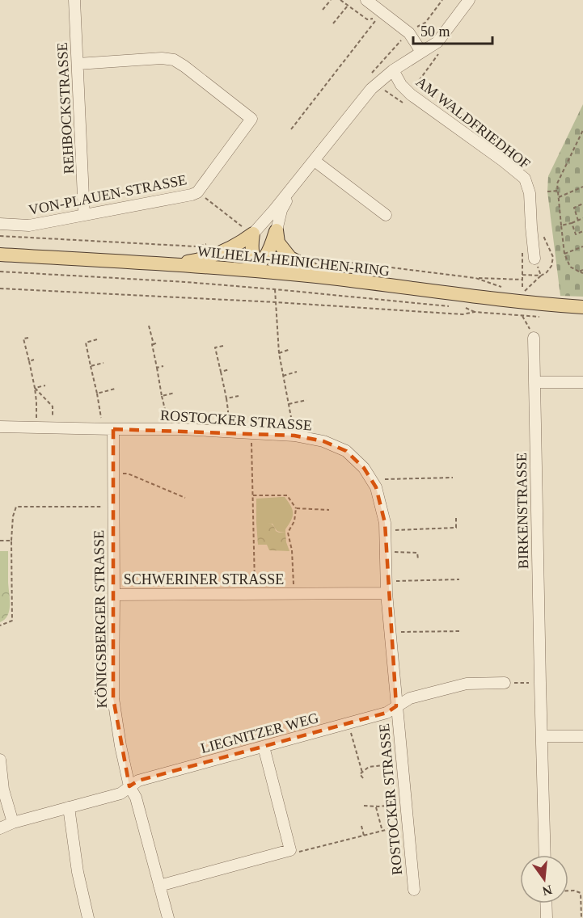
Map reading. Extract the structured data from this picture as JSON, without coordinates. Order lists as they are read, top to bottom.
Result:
{
  "streets": {
    "main road": ["WILHELM-HEINICHEN-RING"],
    "street": [
      "REHBOCKSTRASSE",
      "AM WALDFRIEDHOF",
      "VON-PLAUEN-STRASSE",
      "ROSTOCKER STRASSE",
      "BIRKENSTRASSE",
      "SCHWERINER STRASSE",
      "KÖNIGSBERGER STRASSE",
      "LIEGNITZER WEG"
    ]
  },
  "crossings": [
    ["REHBOCKSTRASSE", "VON-PLAUEN-STRASSE"],
    ["ROSTOCKER STRASSE", "SCHWERINER STRASSE"],
    ["ROSTOCKER STRASSE", "KÖNIGSBERGER STRASSE"],
    ["ROSTOCKER STRASSE", "LIEGNITZER WEG"],
    ["SCHWERINER STRASSE", "KÖNIGSBERGER STRASSE"],
    ["KÖNIGSBERGER STRASSE", "LIEGNITZER WEG"]
  ],
  "scale_bar": "50 m",
  "north": "bottom"
}
